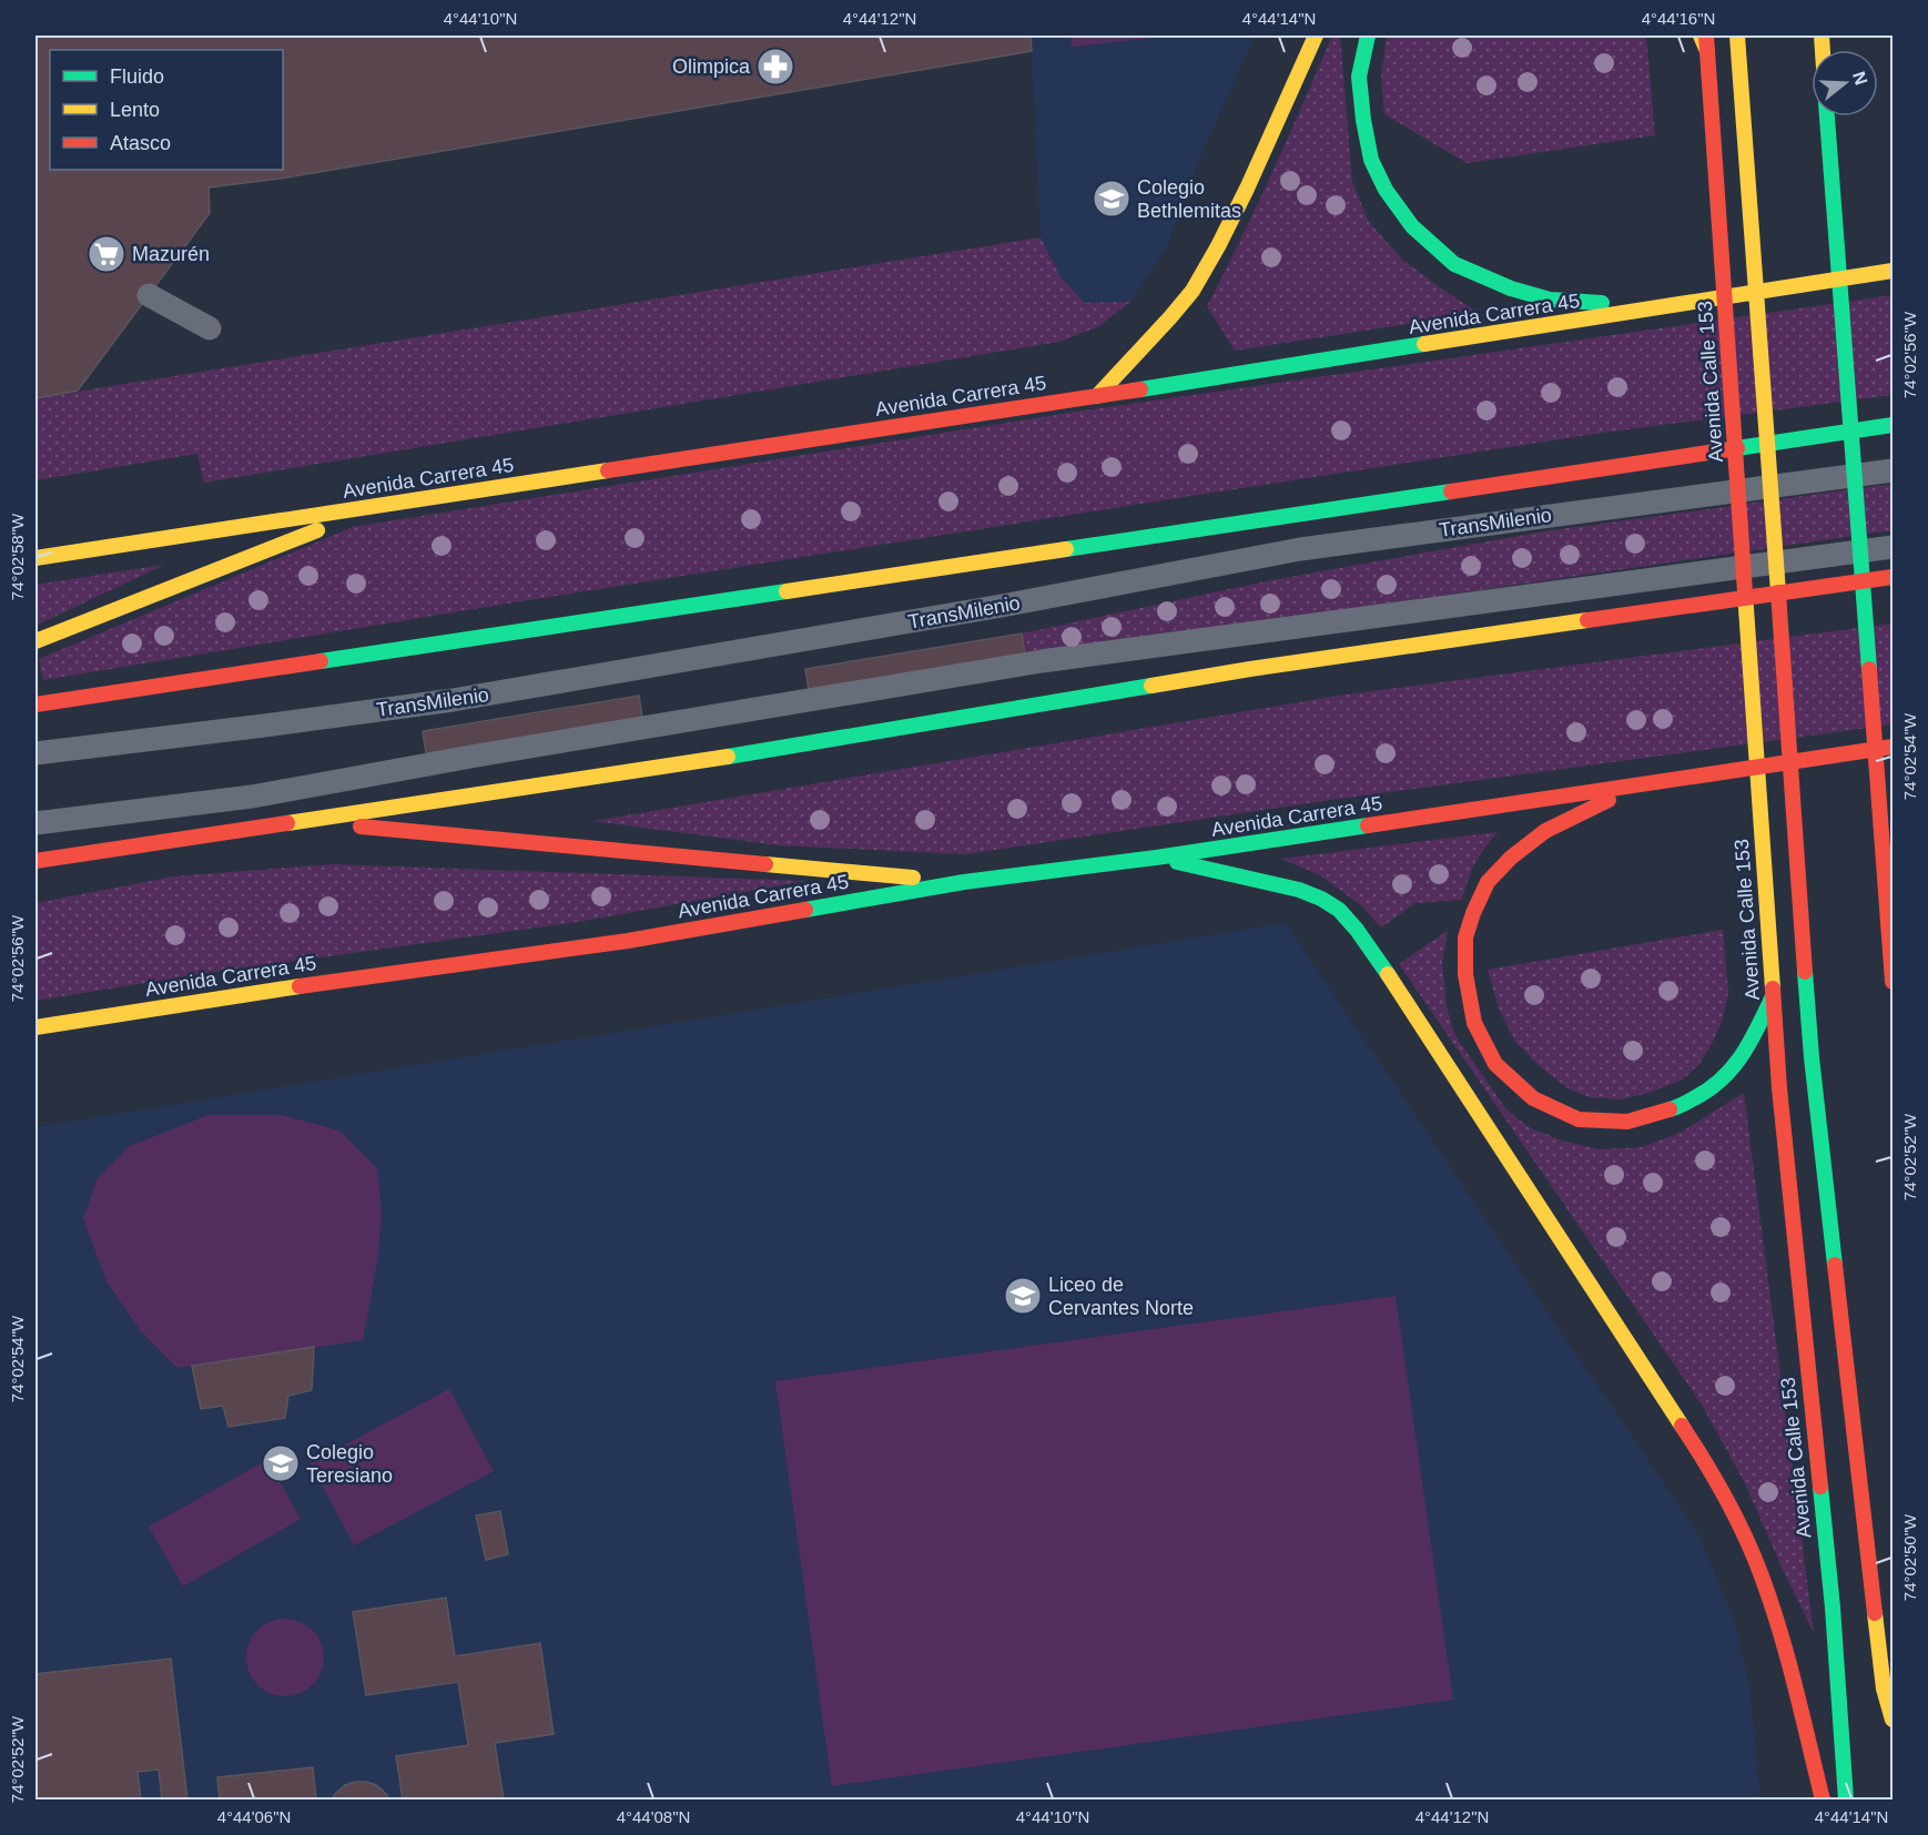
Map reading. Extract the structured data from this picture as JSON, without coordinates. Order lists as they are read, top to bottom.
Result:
{
  "streets": {
    "main road": ["Avenida Carrera 45", "Avenida Calle 153"],
    "lane": ["TransMilenio"]
  },
  "places": {
    "pharmacy": ["Olimpica"],
    "school or university": ["Colegio Bethlemitas", "Liceo de Cervantes Norte", "Colegio Teresiano"],
    "supermarket": ["Mazurén"]
  },
  "legend": ["Fluido", "Lento", "Atasco"],
  "north": "right",
  "coordinates": [
    "4°44'10\"N",
    "4°44'12\"N",
    "4°44'14\"N",
    "4°44'16\"N",
    "74°02'56\"W",
    "74°02'58\"W",
    "74°02'54\"W",
    "74°02'52\"W",
    "74°02'50\"W",
    "4°44'06\"N",
    "4°44'08\"N"
  ]
}
